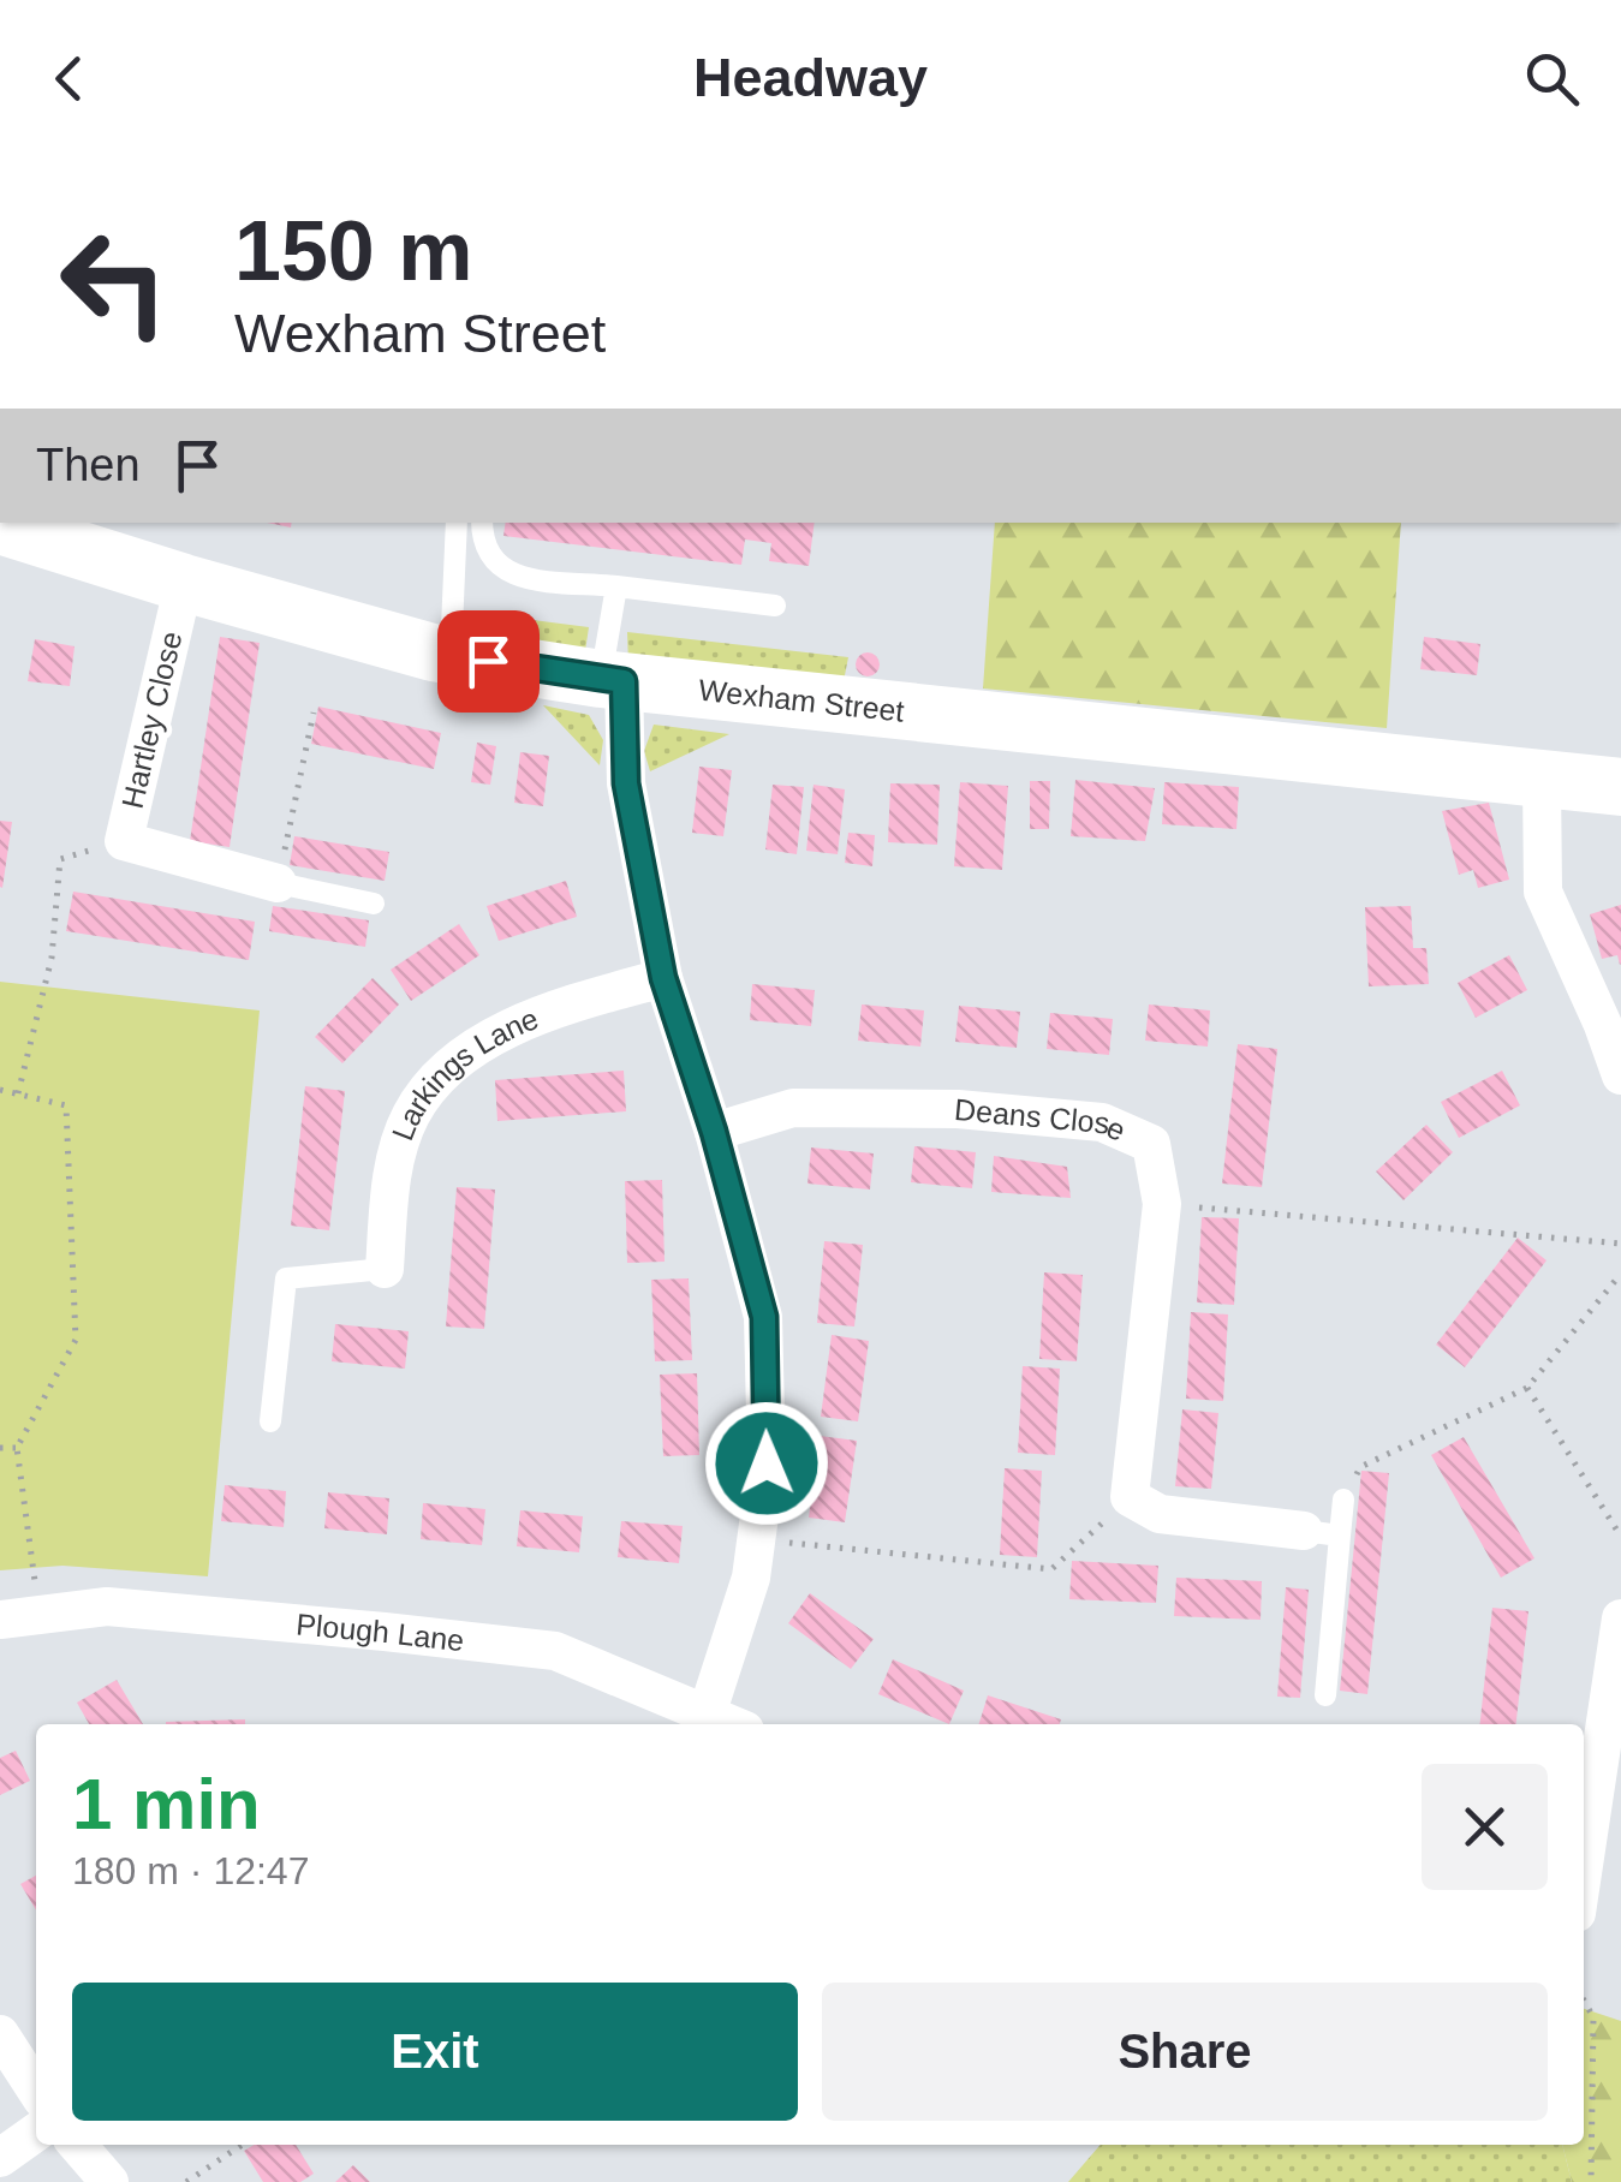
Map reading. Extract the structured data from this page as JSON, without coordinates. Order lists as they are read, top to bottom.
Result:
{
  "streets": {
    "street": [
      "Wexham Street",
      "Hartley Close",
      "Larkings Lane",
      "Deans Close",
      "Plough Lane"
    ]
  },
  "crossings": [
    ["Wexham Street", "Hartley Close"]
  ],
  "page": {
    "header": "Headway",
    "turn": ["150 m", "Wexham Street"],
    "then": "Then",
    "heading": ["1 min", "180 m · 12:47"],
    "buttons": ["Exit", "Share"]
  }
}
